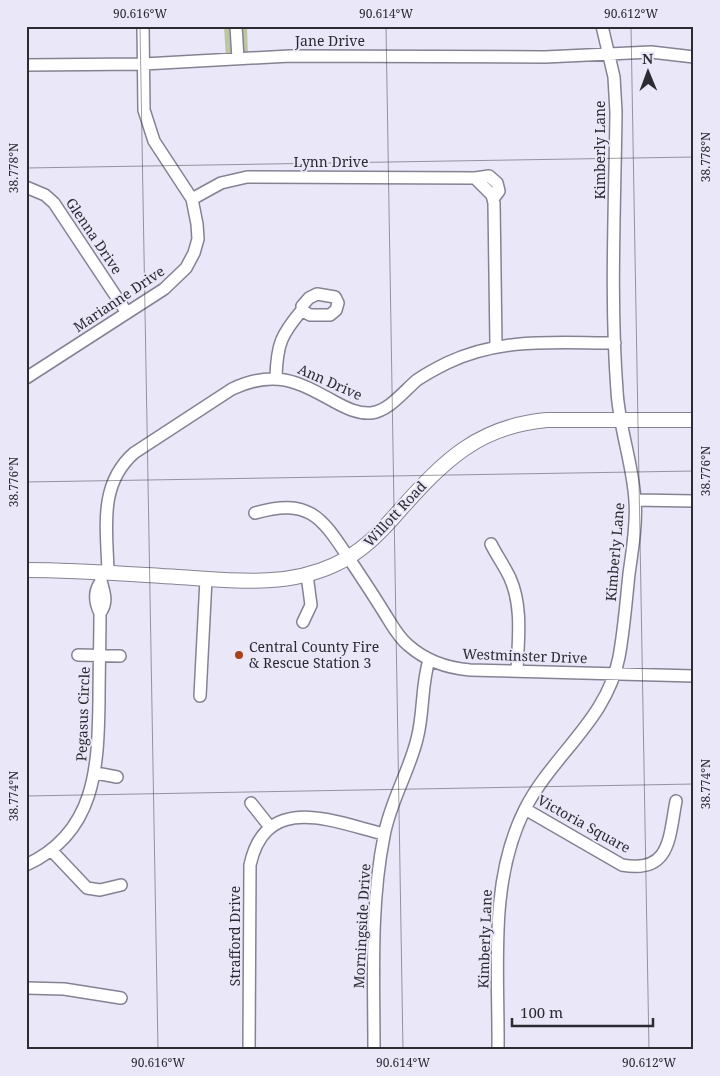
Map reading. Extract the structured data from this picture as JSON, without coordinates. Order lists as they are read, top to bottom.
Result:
{
  "streets": {
    "main road": ["Willott Road"],
    "street": [
      "Jane Drive",
      "Kimberly Lane",
      "Lynn Drive",
      "Glenna Drive",
      "Marianne Drive",
      "Ann Drive",
      "Westminster Drive",
      "Pegasus Circle",
      "Victoria Square",
      "Morningside Drive",
      "Strafford Drive"
    ]
  },
  "crossings": [
    ["Jane Drive", "Kimberly Lane"],
    ["Jane Drive", "Marianne Drive"],
    ["Kimberly Lane", "Ann Drive"],
    ["Kimberly Lane", "Willott Road"],
    ["Kimberly Lane", "Westminster Drive"],
    ["Kimberly Lane", "Victoria Square"],
    ["Lynn Drive", "Marianne Drive"],
    ["Lynn Drive", "Ann Drive"],
    ["Glenna Drive", "Marianne Drive"],
    ["Ann Drive", "Willott Road"],
    ["Ann Drive", "Pegasus Circle"],
    ["Willott Road", "Westminster Drive"],
    ["Willott Road", "Pegasus Circle"],
    ["Westminster Drive", "Morningside Drive"]
  ],
  "places": ["Central County Fire & Rescue Station 3"],
  "scale_bar": "100 m",
  "north": "top",
  "coordinates": [
    "90.616°W",
    "90.614°W",
    "90.612°W",
    "38.778°N",
    "38.776°N",
    "38.774°N"
  ]
}
